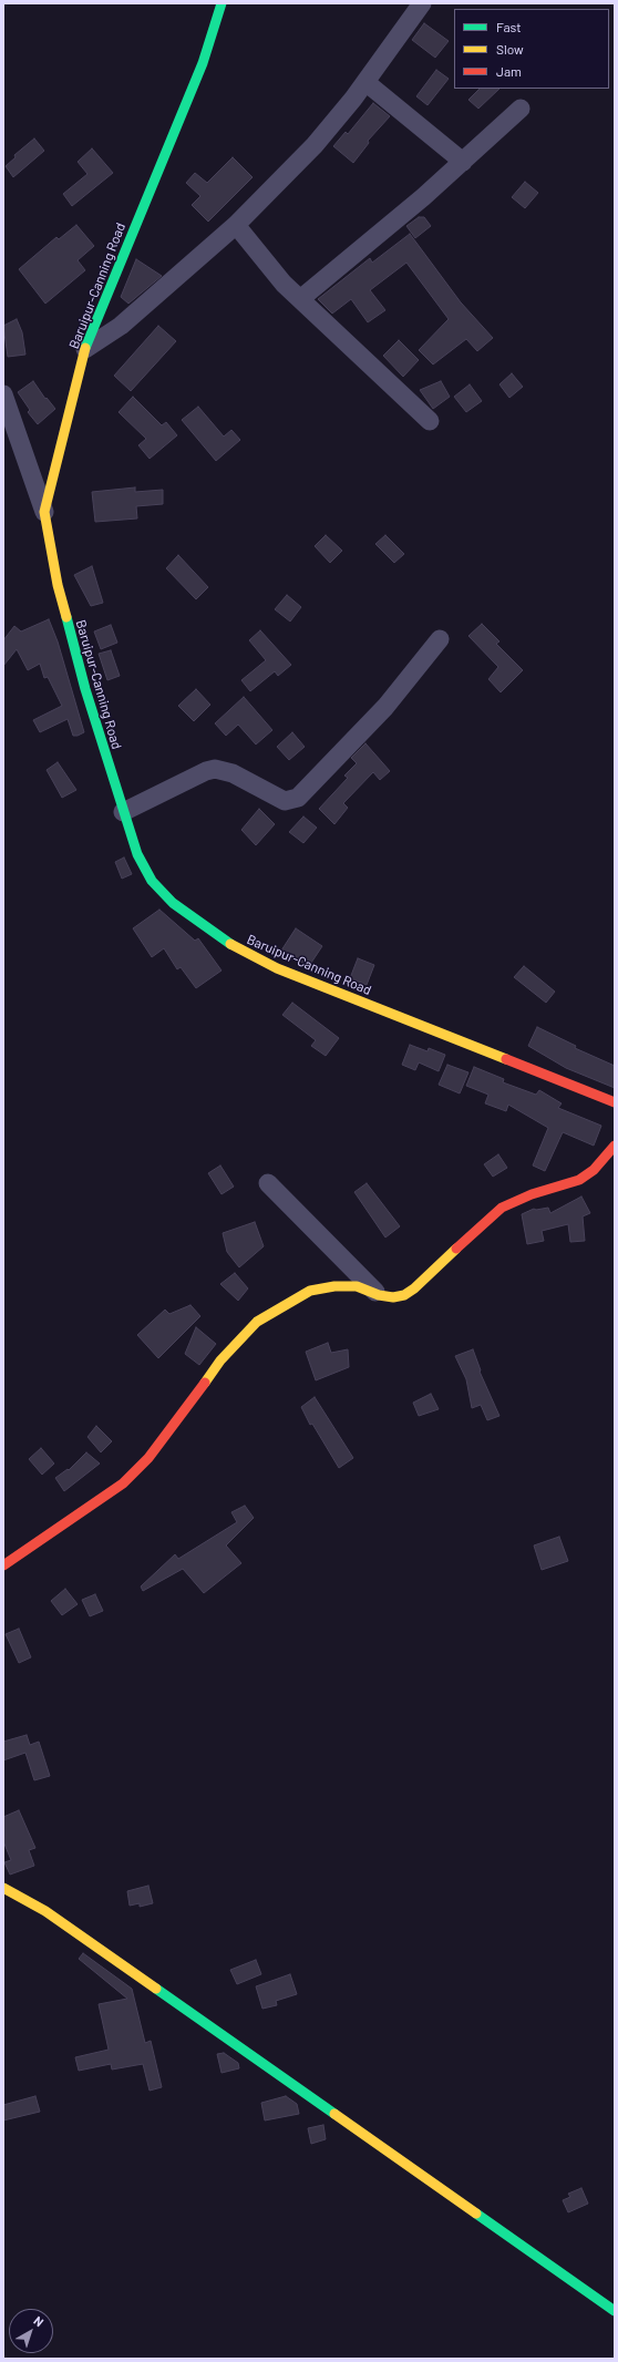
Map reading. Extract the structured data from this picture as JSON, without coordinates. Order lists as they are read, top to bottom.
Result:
{
  "streets": {
    "street": ["Baruipur-Canning Road"]
  },
  "legend": ["Fast", "Slow", "Jam"],
  "north": "top right"
}
